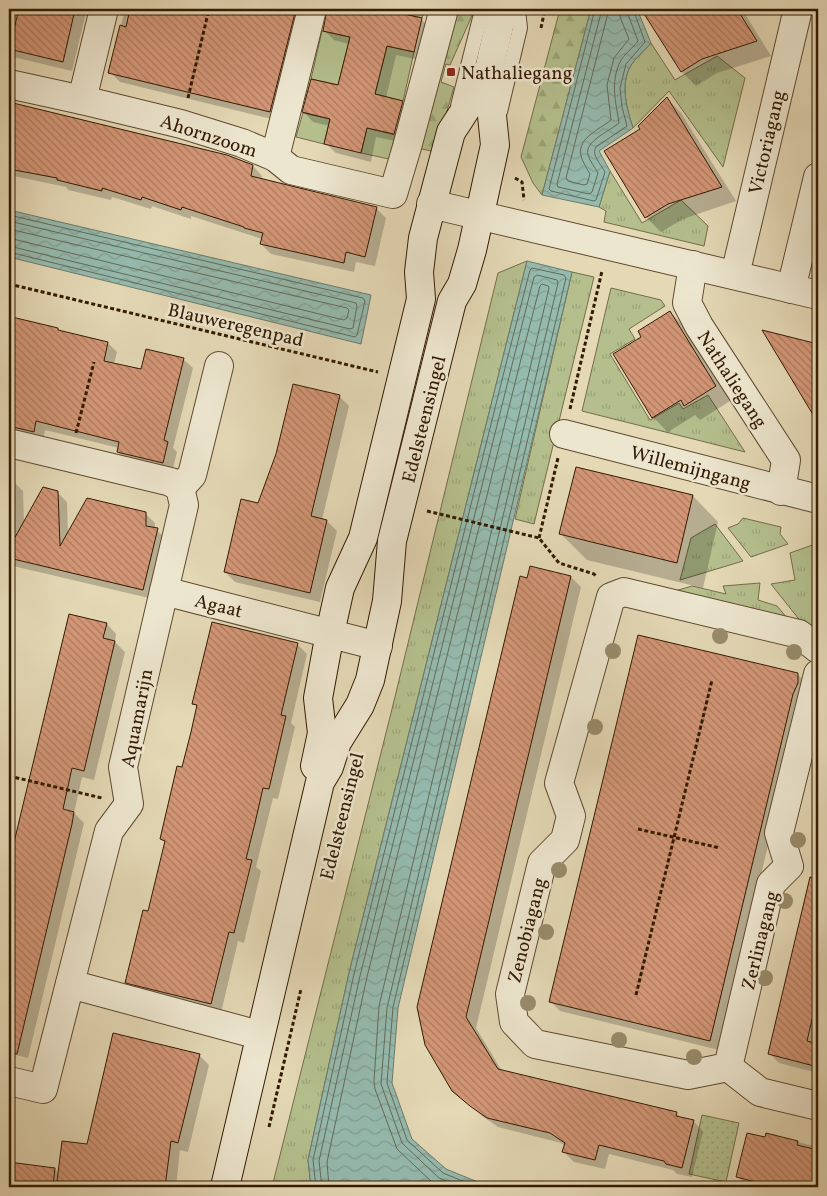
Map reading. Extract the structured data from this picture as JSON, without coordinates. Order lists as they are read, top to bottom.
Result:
{
  "streets": {
    "street": [
      "Ahornzoom",
      "Victoriagang",
      "Nathaliegang",
      "Edelsteensingel",
      "Willemijngang",
      "Agaat",
      "Aquamarijn",
      "Zenobiagang",
      "Zerlinagang"
    ],
    "path": ["Blauweregenpad"]
  },
  "crossings": [
    ["Blauweregenpad", "Edelsteensingel"],
    ["Nathaliegang", "Willemijngang"],
    ["Edelsteensingel", "Agaat"],
    ["Agaat", "Aquamarijn"],
    ["Zenobiagang", "Zerlinagang"]
  ],
  "places": {
    "transit": ["Nathaliegang"]
  }
}
